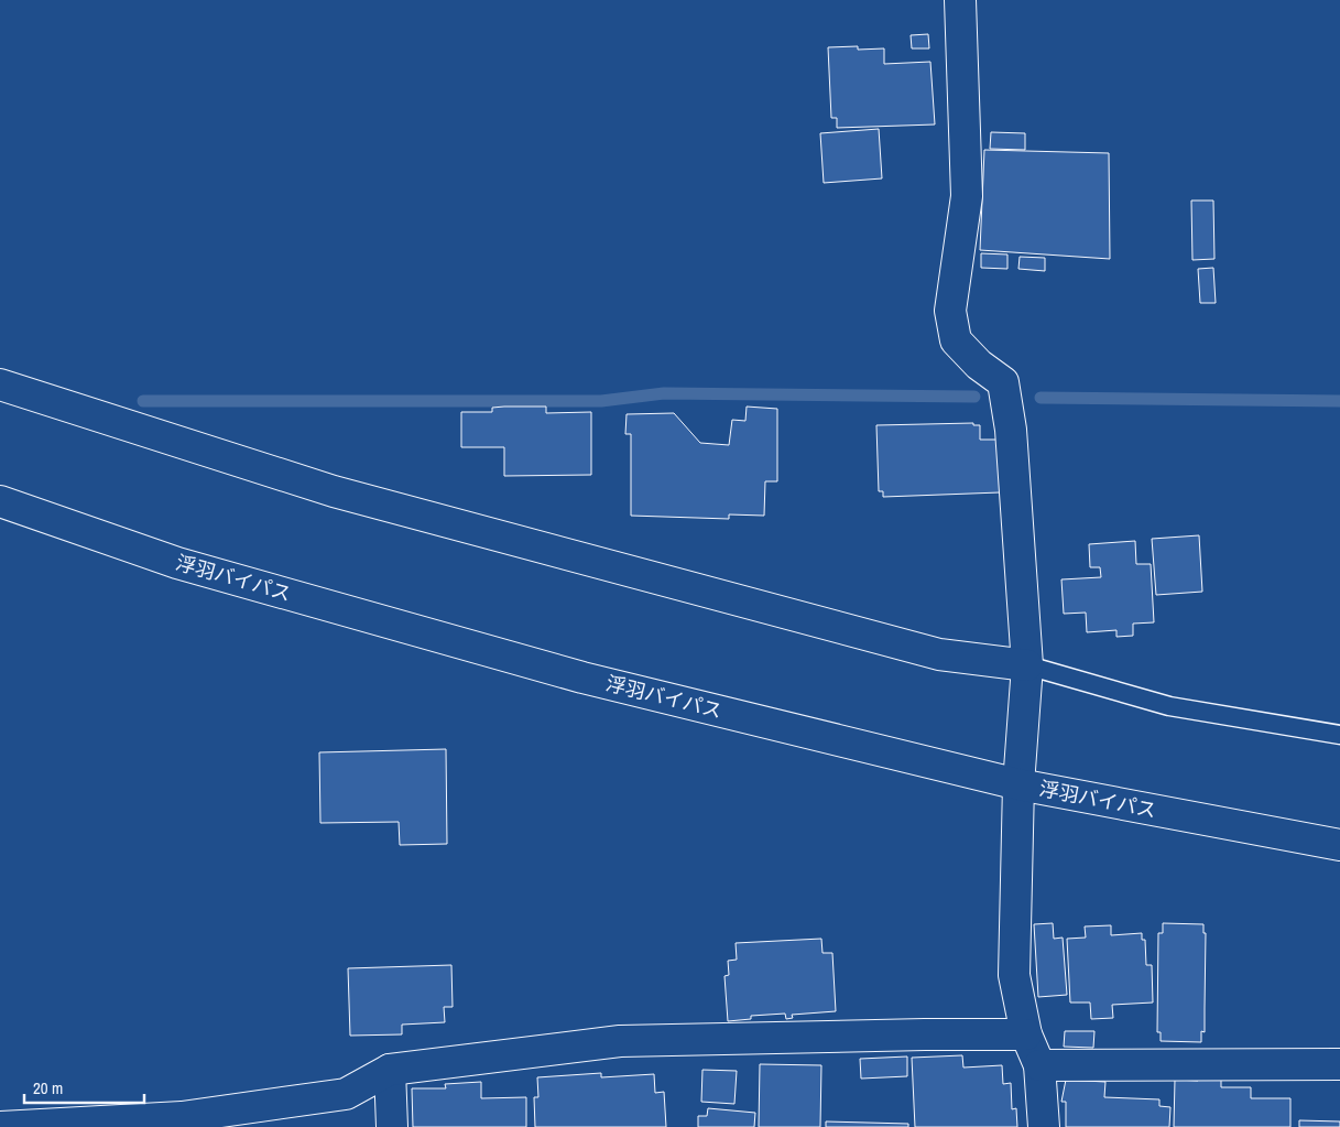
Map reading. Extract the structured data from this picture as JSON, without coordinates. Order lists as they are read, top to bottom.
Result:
{
  "streets": {
    "main road": ["浮羽バイパス"]
  },
  "scale_bar": "20 m"
}
